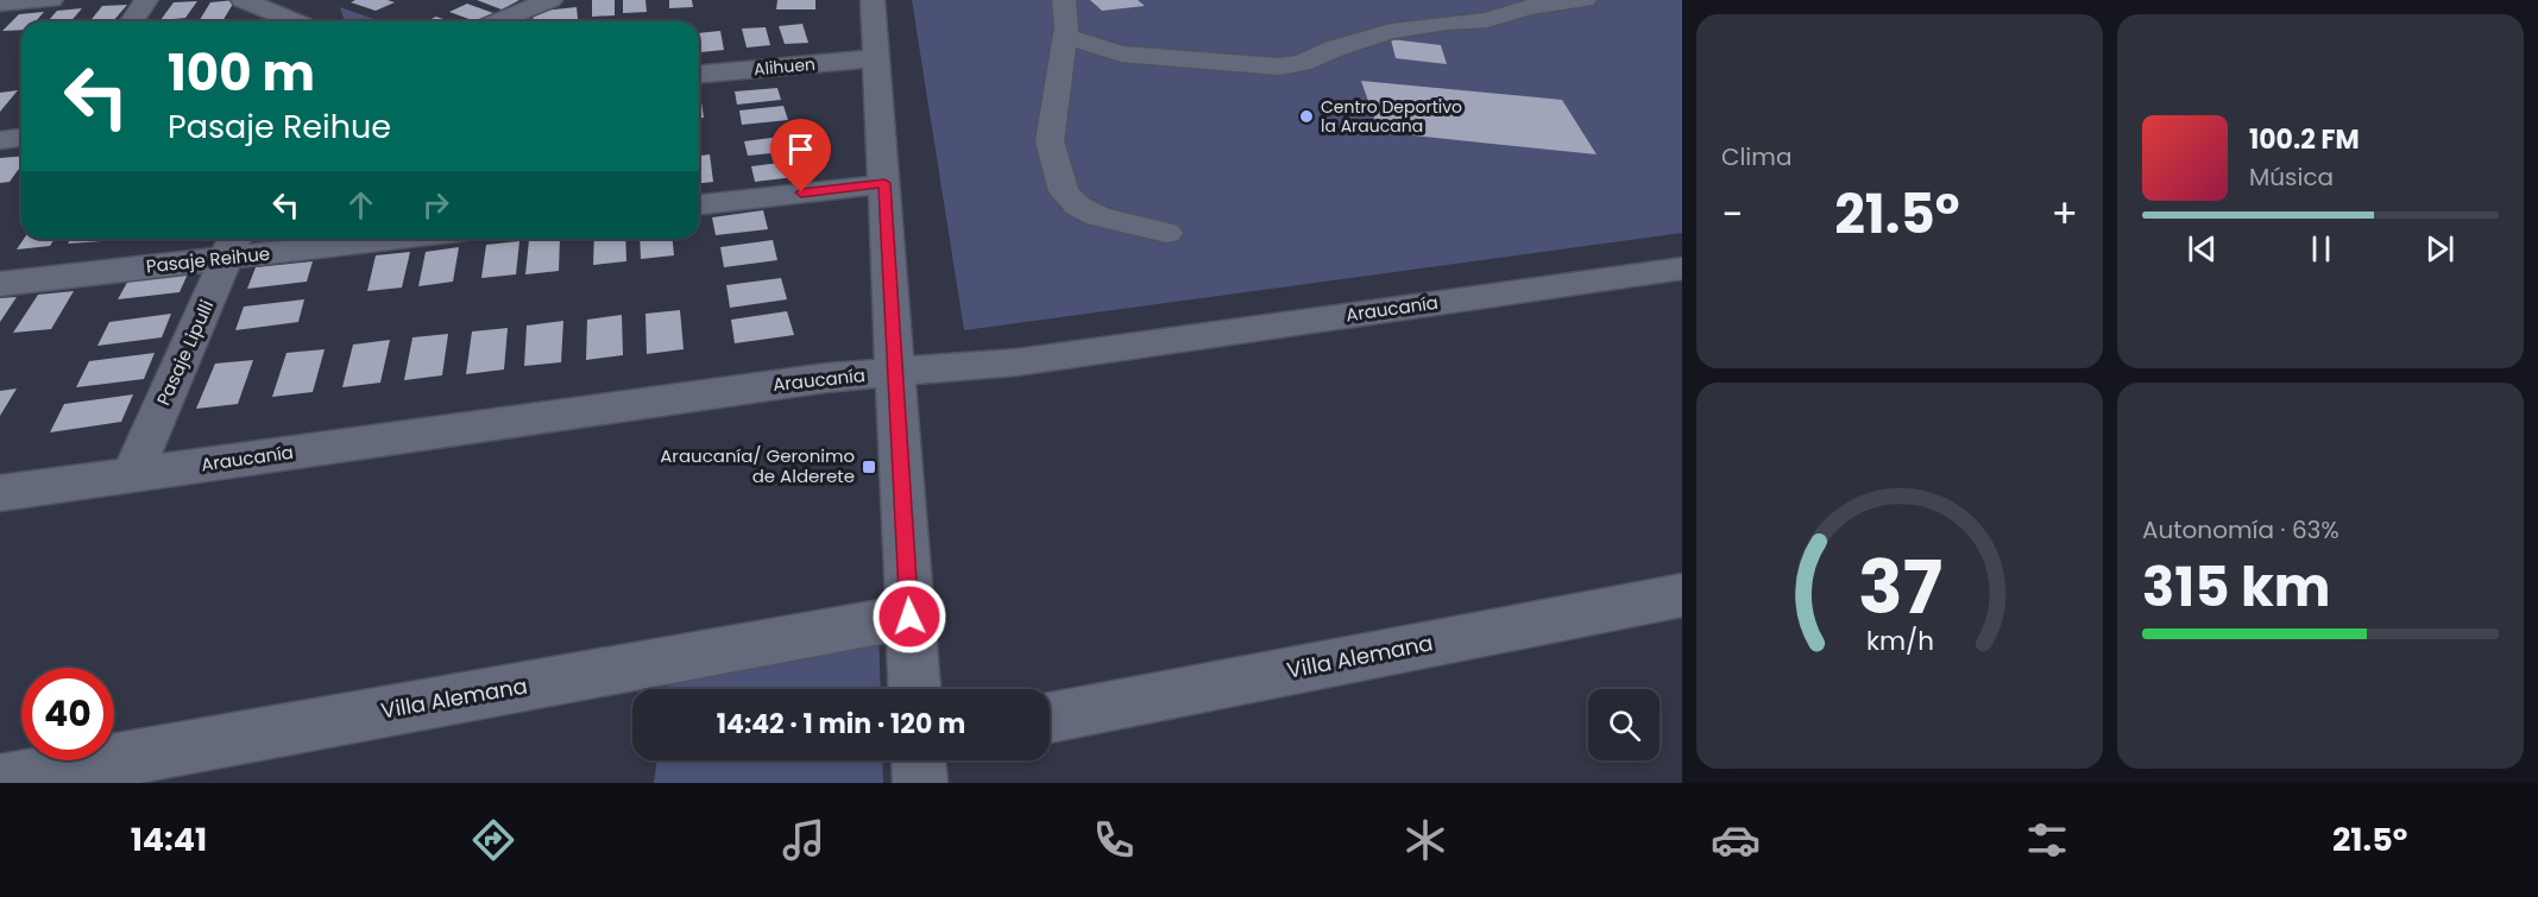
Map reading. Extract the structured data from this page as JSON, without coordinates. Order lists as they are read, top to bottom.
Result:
{
  "streets": {
    "street": [
      "Alihuen",
      "Pasaje Reihue",
      "Araucanía",
      "Pasaje Lipulli",
      "Villa Alemana"
    ]
  },
  "crossings": [
    ["Pasaje Reihue", "Pasaje Lipulli"],
    ["Araucanía", "Pasaje Lipulli"]
  ],
  "places": {
    "other": ["Centro Deportivo la Araucana"],
    "transit": ["Araucanía/ Geronimo de Alderete"]
  },
  "page": {
    "tile": [
      "Clima",
      ["Autonomía · 63%", "315 km"]
    ],
    "turn": ["100 m", "Pasaje Reihue"],
    "song": ["100.2 FM", "Música"],
    "heat": ["−", "21.5°", "+"],
    "limit": "40",
    "trip": "14:42 · 1 min · 120 m",
    "tabs": ["14:41", "21.5°"],
    "gauge": ["37", "km/h"]
  }
}
